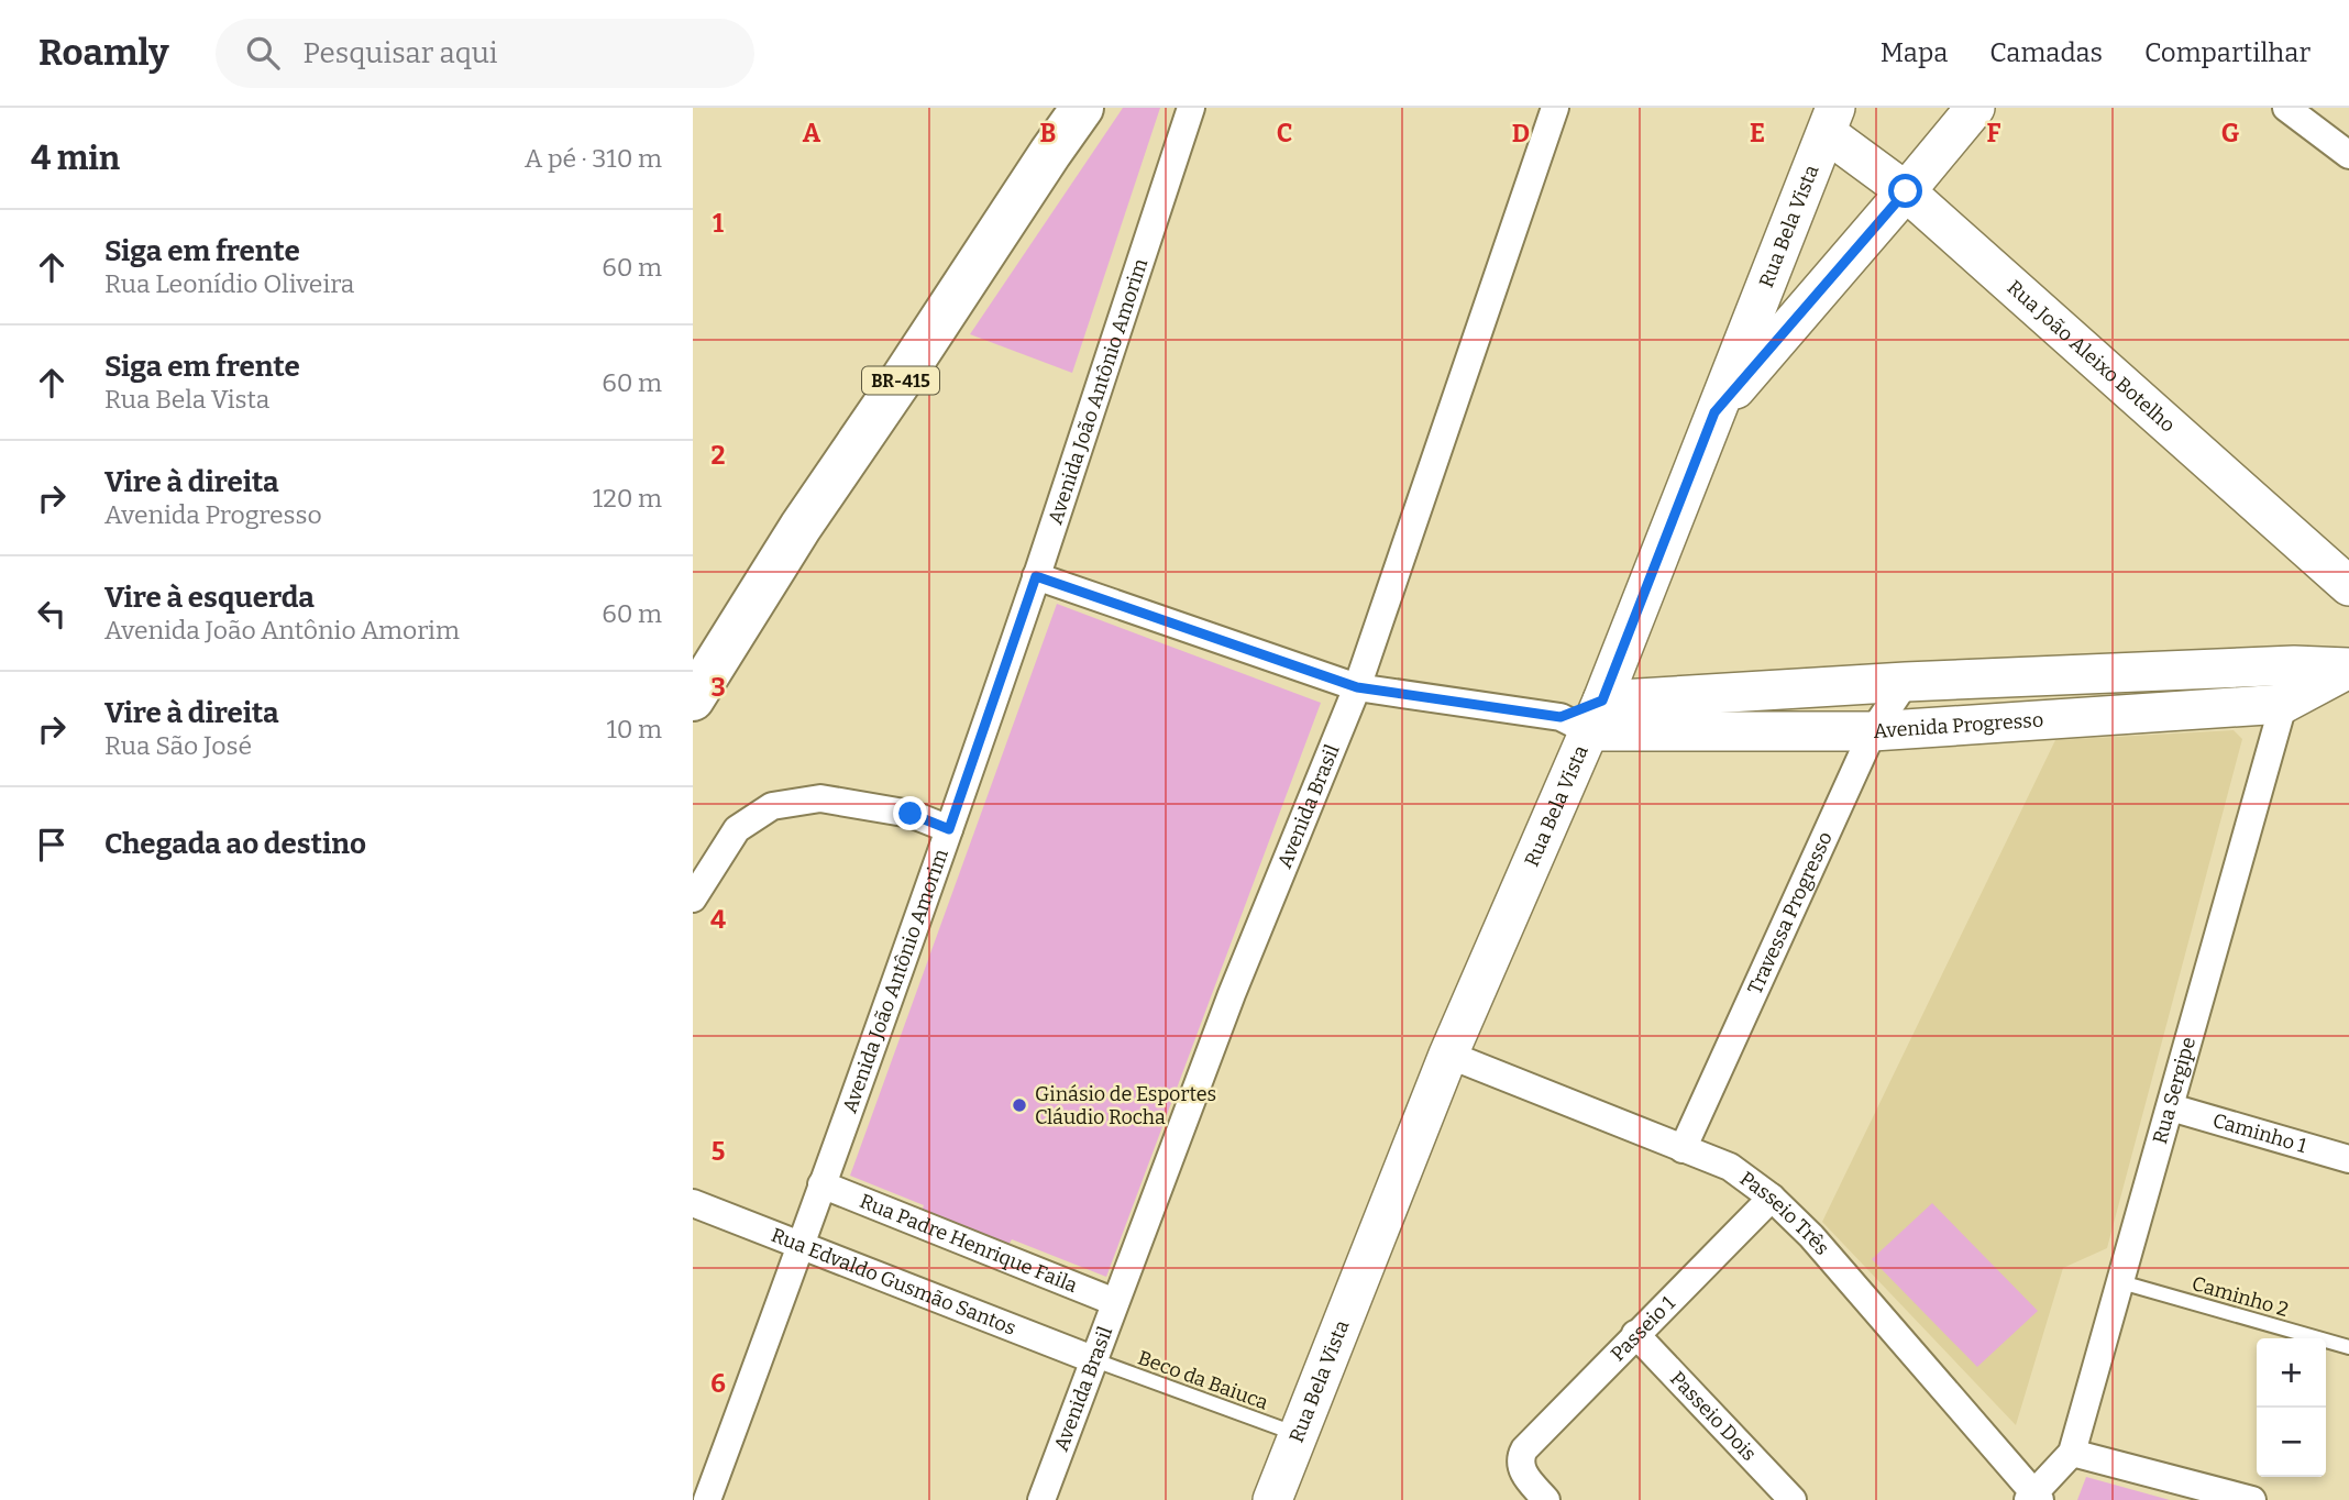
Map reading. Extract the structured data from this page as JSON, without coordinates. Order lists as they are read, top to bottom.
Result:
{
  "streets": {
    "main road": ["BR-415"],
    "street": [
      "Rua Bela Vista",
      "Rua João Aleixo Botelho",
      "Avenida João Antônio Amorim",
      "Avenida Progresso",
      "Avenida Brasil",
      "Travessa Progresso",
      "Rua Sergipe",
      "Caminho 1",
      "Passeio Três",
      "Rua Padre Henrique Faila",
      "Rua Edvaldo Gusmão Santos",
      "Passeio 1",
      "Passeio Dois"
    ],
    "lane": ["Caminho 2", "Beco da Baiuca"]
  },
  "crossings": [
    ["Rua Bela Vista", "Rua João Aleixo Botelho"],
    ["Rua Bela Vista", "Avenida Progresso"],
    ["Rua Bela Vista", "Passeio Três"],
    ["Rua Bela Vista", "Beco da Baiuca"],
    ["Avenida João Antônio Amorim", "Avenida Progresso"],
    ["Avenida João Antônio Amorim", "Rua Padre Henrique Faila"],
    ["Avenida João Antônio Amorim", "Rua Edvaldo Gusmão Santos"],
    ["Avenida Progresso", "Avenida Brasil"],
    ["Avenida Progresso", "Travessa Progresso"],
    ["Avenida Progresso", "Rua Sergipe"],
    ["Avenida Brasil", "Rua Padre Henrique Faila"],
    ["Avenida Brasil", "Rua Edvaldo Gusmão Santos"],
    ["Avenida Brasil", "Beco da Baiuca"],
    ["Travessa Progresso", "Passeio Três"],
    ["Rua Sergipe", "Caminho 1"],
    ["Rua Sergipe", "Passeio Três"],
    ["Rua Sergipe", "Caminho 2"],
    ["Passeio Três", "Passeio 1"],
    ["Rua Edvaldo Gusmão Santos", "Beco da Baiuca"],
    ["Passeio 1", "Passeio Dois"]
  ],
  "places": ["Ginásio de Esportes Cláudio Rocha"],
  "page": {
    "header": "Roamly",
    "search": "Pesquisar aqui",
    "nav": ["Mapa", "Camadas", "Compartilhar"],
    "heading": ["4 min", "A pé · 310 m"],
    "list": [
      ["Siga em frente", "Rua Leonídio Oliveira", "60 m"],
      ["Siga em frente", "Rua Bela Vista", "60 m"],
      ["Vire à direita", "Avenida Progresso", "120 m"],
      ["Vire à esquerda", "Avenida João Antônio Amorim", "60 m"],
      ["Vire à direita", "Rua São José", "10 m"],
      "Chegada ao destino"
    ],
    "map_buttons": ["+", "−"]
  },
  "grid": {
    "columns": [
      "A",
      "B",
      "C",
      "D",
      "E",
      "F",
      "G"
    ],
    "rows": [
      "1",
      "2",
      "3",
      "4",
      "5",
      "6"
    ]
  }
}
